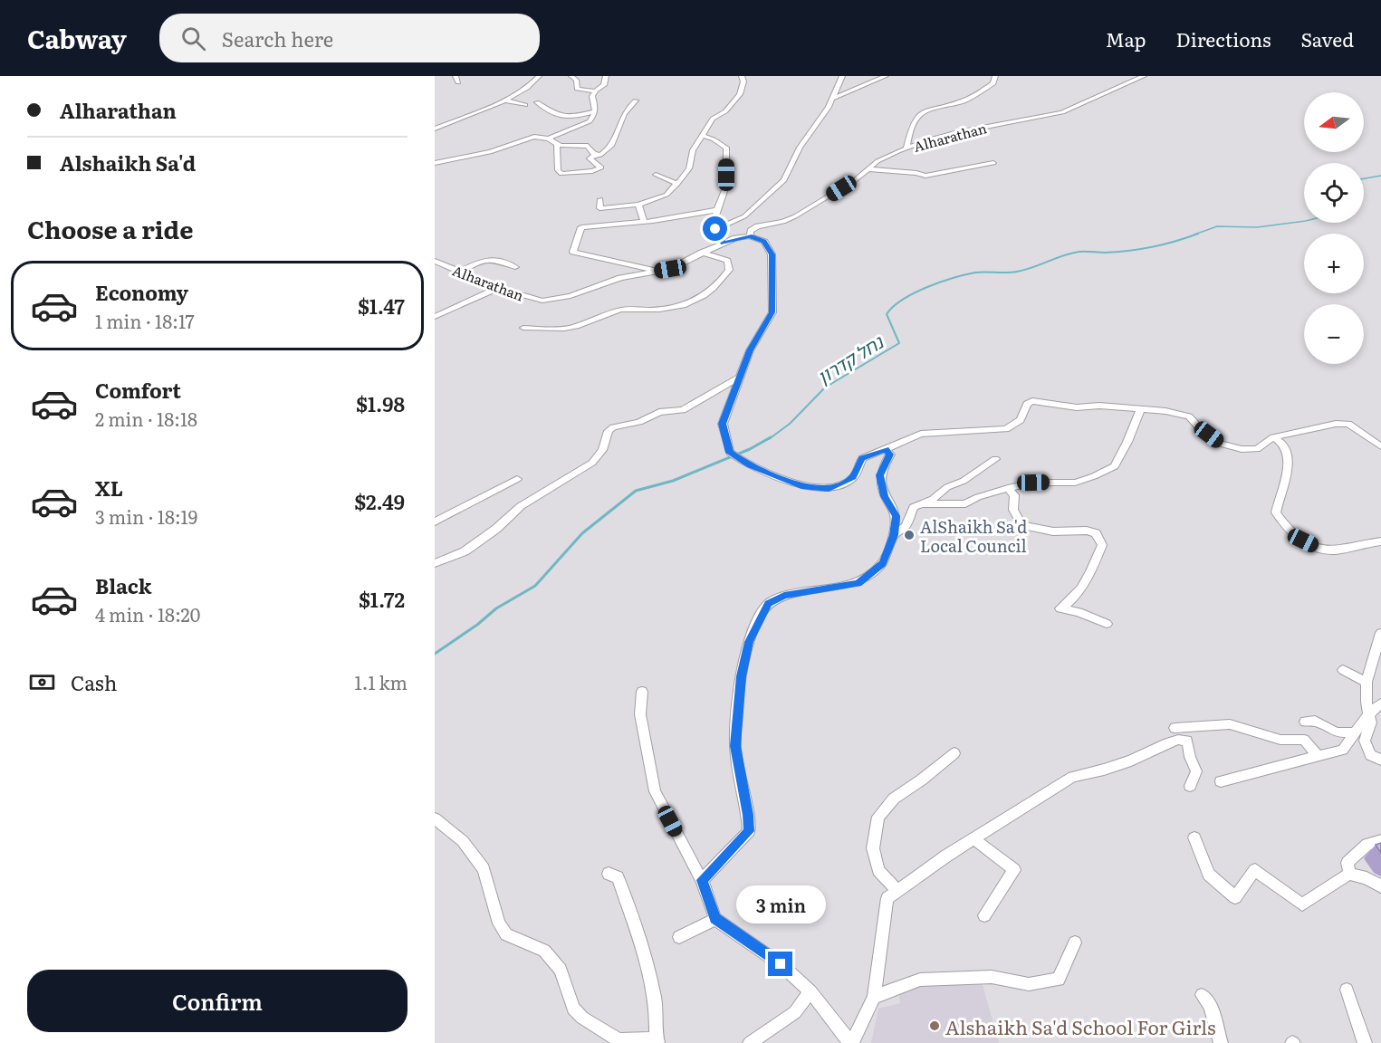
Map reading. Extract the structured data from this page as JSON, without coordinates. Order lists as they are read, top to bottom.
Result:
{
  "streets": {
    "street": ["Alharathan"]
  },
  "water": ["נחל קדרון"],
  "places": ["AlShaikh Sa'd Local Council", "Alshaikh Sa'd School For Girls"],
  "north": "left",
  "page": {
    "header": "Cabway",
    "search": "Search here",
    "nav": ["Map", "Directions", "Saved"],
    "banner": ["Alharathan", "Alshaikh Sa'd"],
    "map_buttons": ["+", "−"],
    "heading": "Choose a ride",
    "list": [
      {
        "name": "Economy",
        "note": "1 min · 18:17",
        "value": "$1.47"
      },
      {
        "name": "Comfort",
        "note": "2 min · 18:18",
        "value": "$1.98"
      },
      {
        "name": "XL",
        "note": "3 min · 18:19",
        "value": "$2.49"
      },
      {
        "name": "Black",
        "note": "4 min · 18:20",
        "value": "$1.72"
      }
    ],
    "pay": ["Cash", "1.1 km"],
    "bubble": "3 min",
    "buttons": "Confirm"
  }
}
